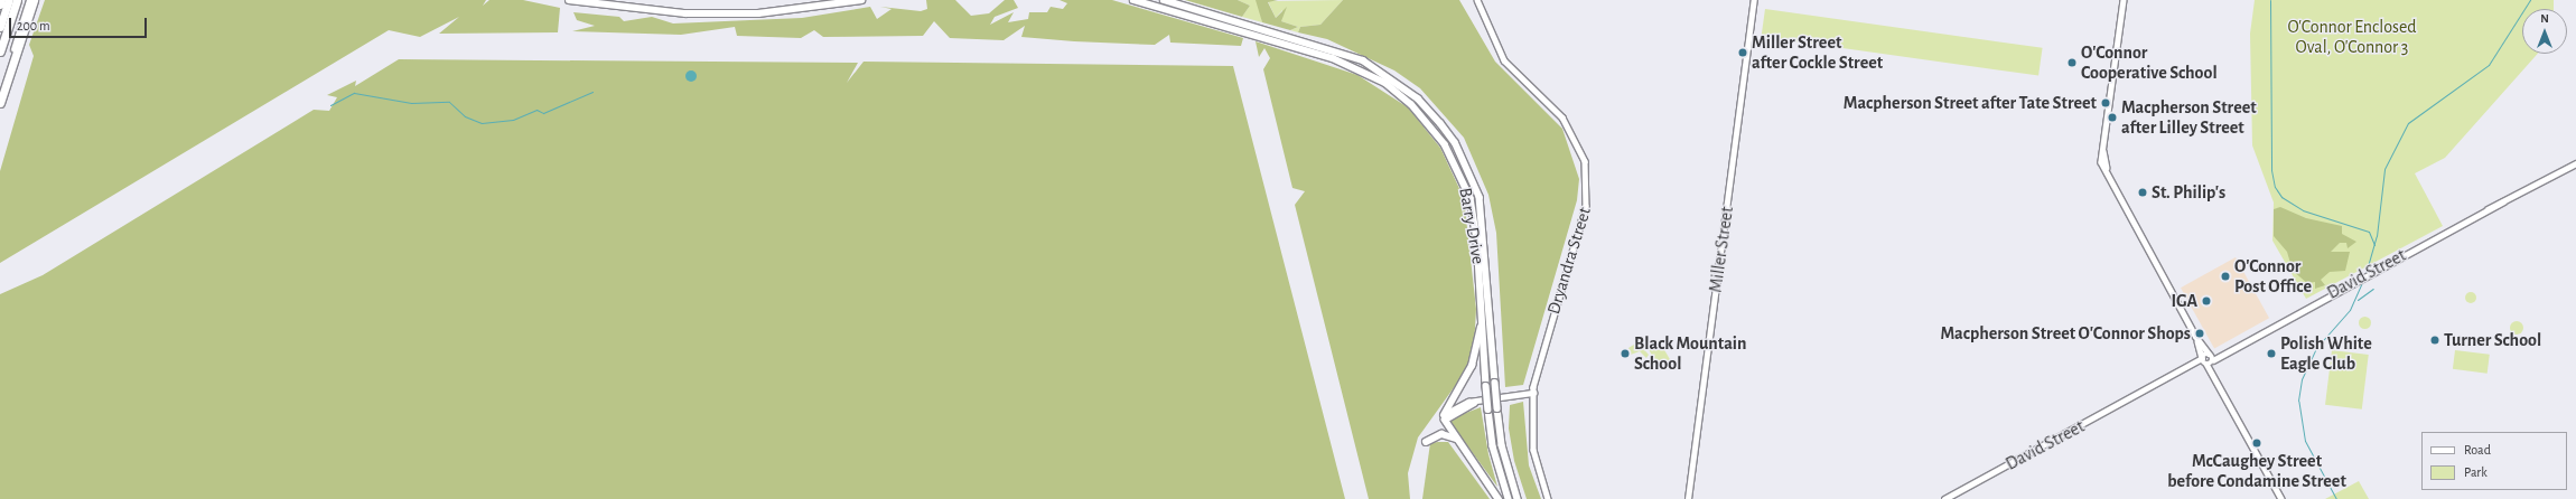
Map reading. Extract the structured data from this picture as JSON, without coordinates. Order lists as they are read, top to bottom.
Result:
{
  "streets": {
    "main road": ["Barry Drive"],
    "street": ["Miller Street", "Dryandra Street", "David Street"]
  },
  "parks": ["O'Connor Enclosed Oval, O'Connor 3"],
  "places": [
    "Miller Street after Cockle Street",
    "O'Connor Cooperative School",
    "Macpherson Street after Tate Street",
    "Macpherson Street after Lilley Street",
    "St. Philip's",
    "O'Connor Post Office",
    "IGA",
    "Macpherson Street O'Connor Shops",
    "Turner School",
    "Black Mountain School",
    "Polish White Eagle Club",
    "McCaughey Street before Condamine Street"
  ],
  "legend": ["Road", "Park"],
  "scale_bar": "200 m",
  "north": "top"
}
